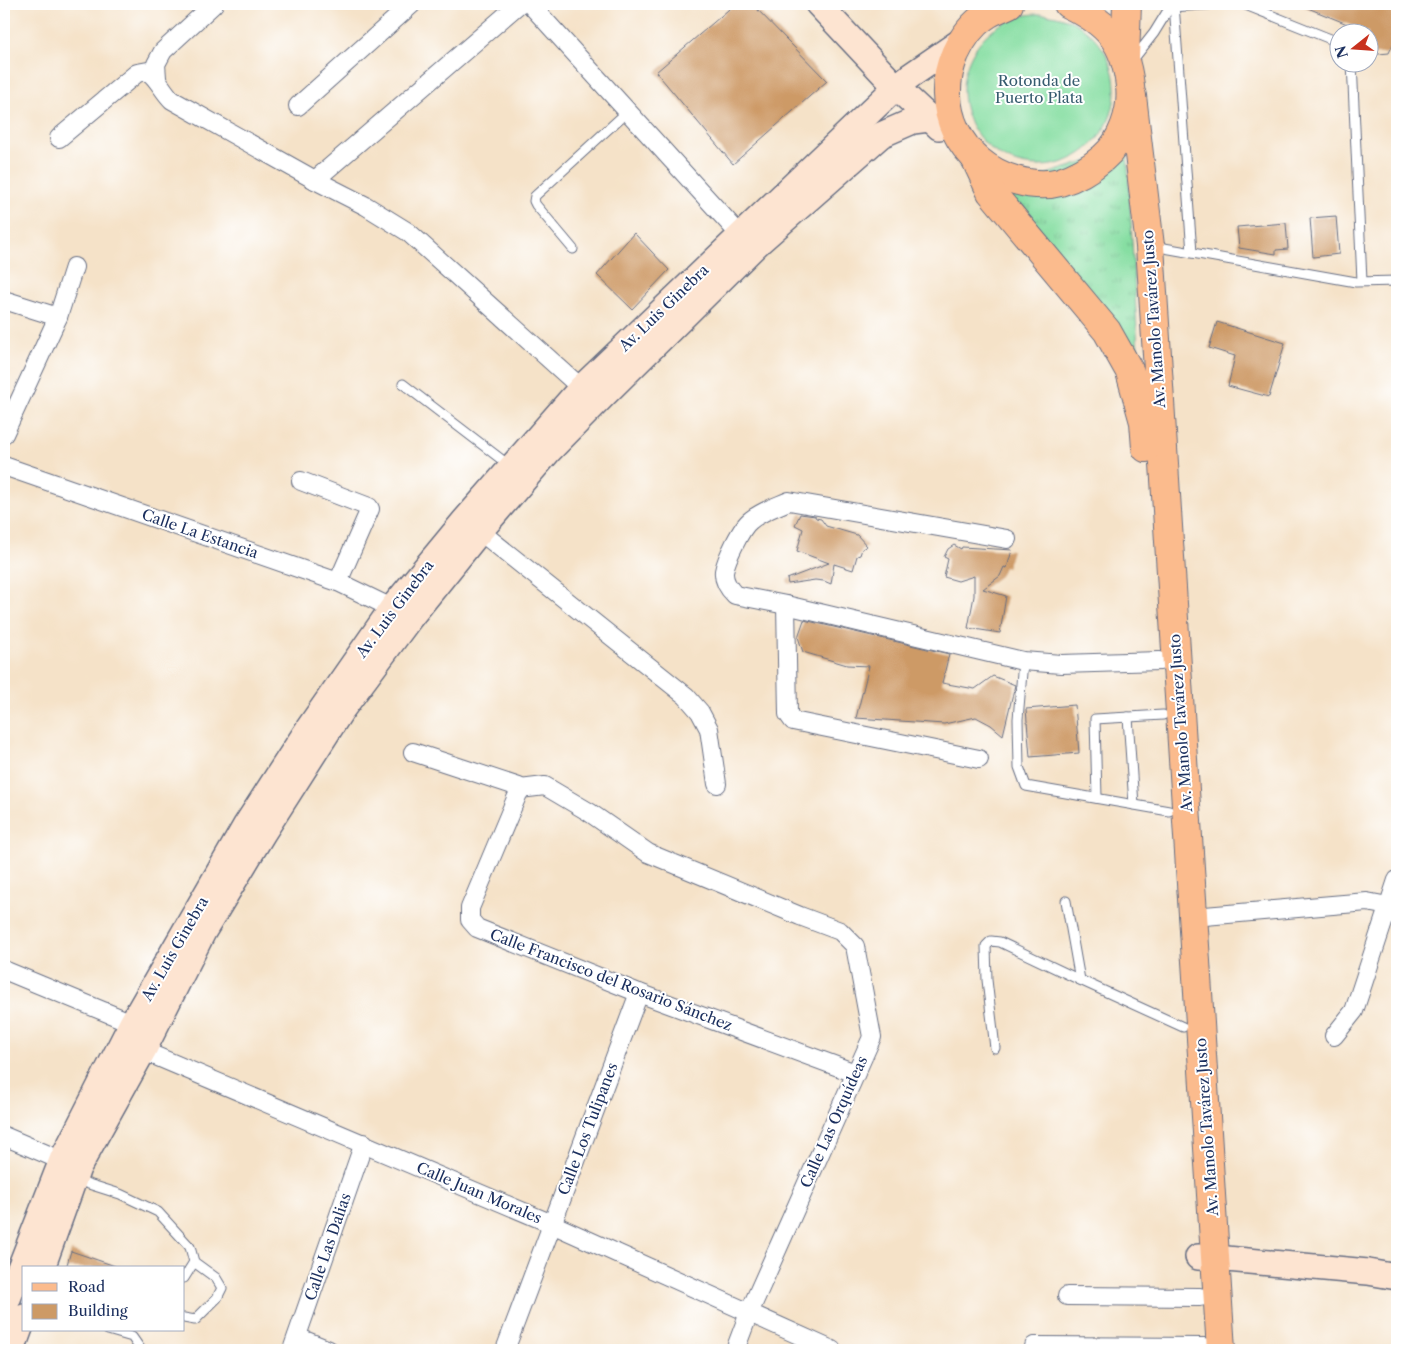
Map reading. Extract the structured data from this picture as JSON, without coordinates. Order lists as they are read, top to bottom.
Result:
{
  "streets": {
    "main road": ["Av. Manolo Tavárez Justo"],
    "street": [
      "Av. Luis Ginebra",
      "Calle La Estancia",
      "Calle Francisco del Rosario Sánchez",
      "Calle Las Orquídeas",
      "Calle Los Tulipanes",
      "Calle Juan Morales",
      "Calle Las Dalias"
    ]
  },
  "crossings": [
    ["Av. Luis Ginebra", "Calle La Estancia"],
    ["Av. Luis Ginebra", "Calle Juan Morales"],
    ["Calle Francisco del Rosario Sánchez", "Calle Las Orquídeas"],
    ["Calle Francisco del Rosario Sánchez", "Calle Los Tulipanes"],
    ["Calle Las Orquídeas", "Calle Juan Morales"],
    ["Calle Los Tulipanes", "Calle Juan Morales"],
    ["Calle Juan Morales", "Calle Las Dalias"]
  ],
  "parks": ["Rotonda de Puerto Plata"],
  "legend": ["Road", "Building"],
  "north": "left"
}
